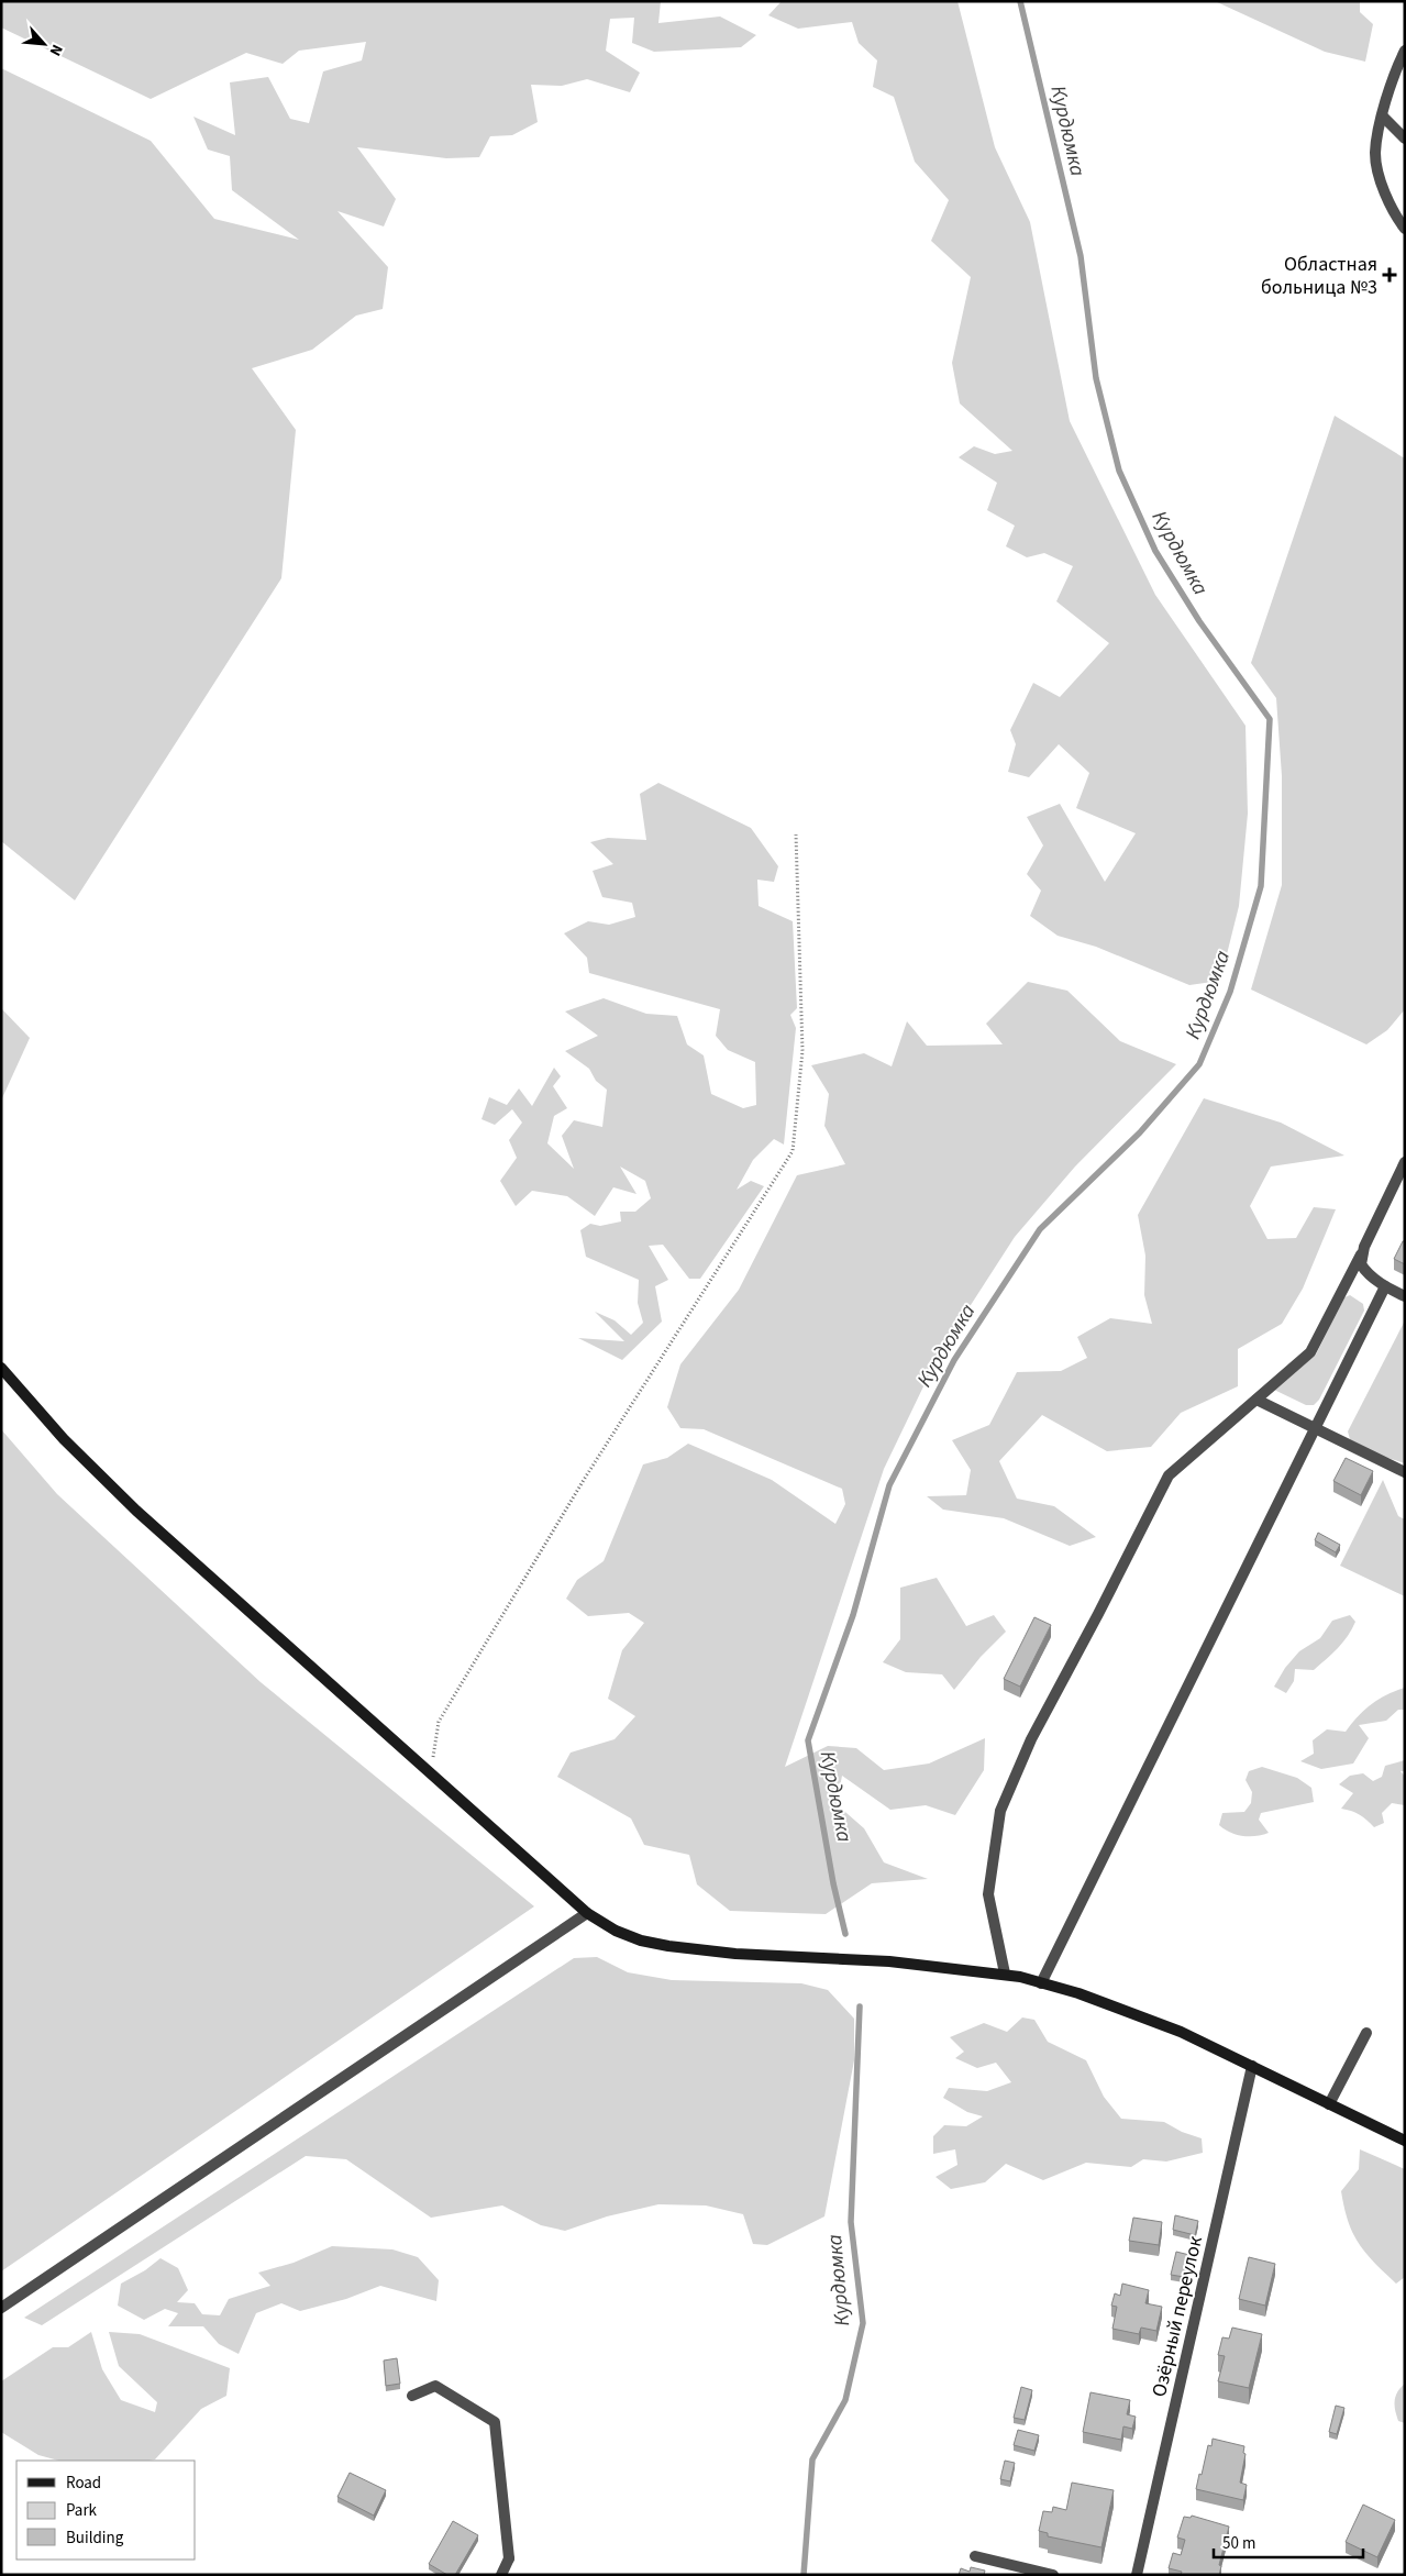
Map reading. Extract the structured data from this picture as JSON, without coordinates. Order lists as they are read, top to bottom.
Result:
{
  "streets": {
    "street": ["Озёрный переулок"]
  },
  "water": ["Курдюмка"],
  "places": {
    "health": ["Областная больница №3"]
  },
  "legend": ["Road", "Park", "Building"],
  "scale_bar": "50 m",
  "north": "bottom right"
}
